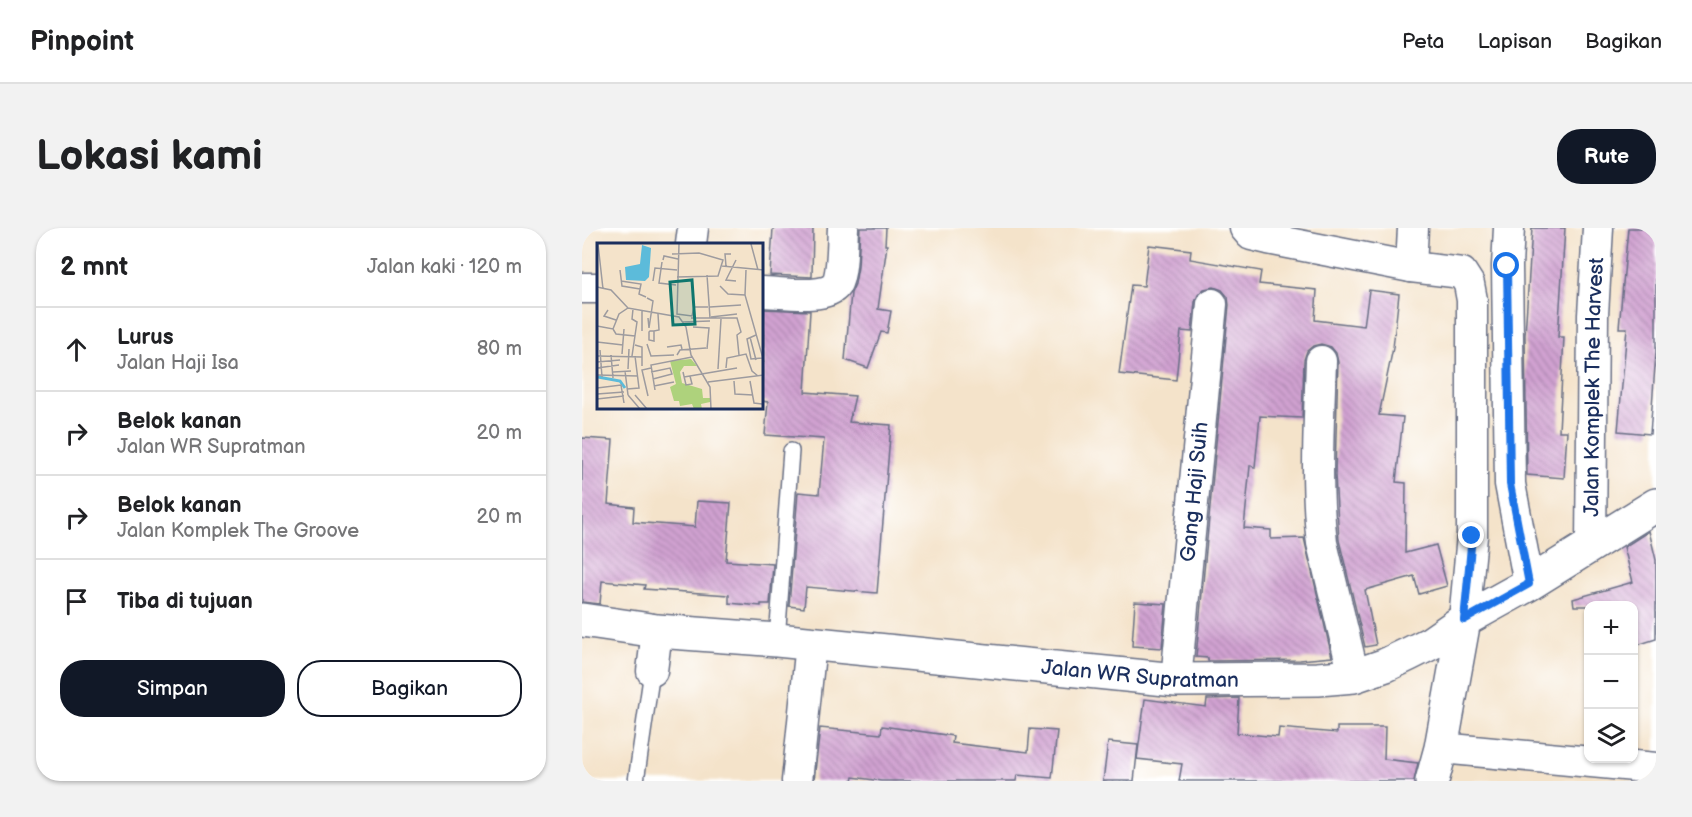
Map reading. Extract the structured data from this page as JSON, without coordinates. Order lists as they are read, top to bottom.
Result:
{
  "streets": {
    "street": ["Jalan Komplek The Harvest", "Gang Haji Suih", "Jalan WR Supratman"]
  },
  "crossings": [
    ["Jalan Komplek The Harvest", "Jalan WR Supratman"],
    ["Gang Haji Suih", "Jalan WR Supratman"]
  ],
  "page": {
    "header": "Pinpoint",
    "nav": ["Peta", "Lapisan", "Bagikan"],
    "buttons": [
      "Rute",
      ["Simpan", "Bagikan"]
    ],
    "title": "Lokasi kami",
    "heading": ["2 mnt", "Jalan kaki · 120 m"],
    "list": [
      ["Lurus", "Jalan Haji Isa", "80 m"],
      ["Belok kanan", "Jalan WR Supratman", "20 m"],
      ["Belok kanan", "Jalan Komplek The Groove", "20 m"],
      "Tiba di tujuan"
    ],
    "map_buttons": ["+", "−"]
  }
}
